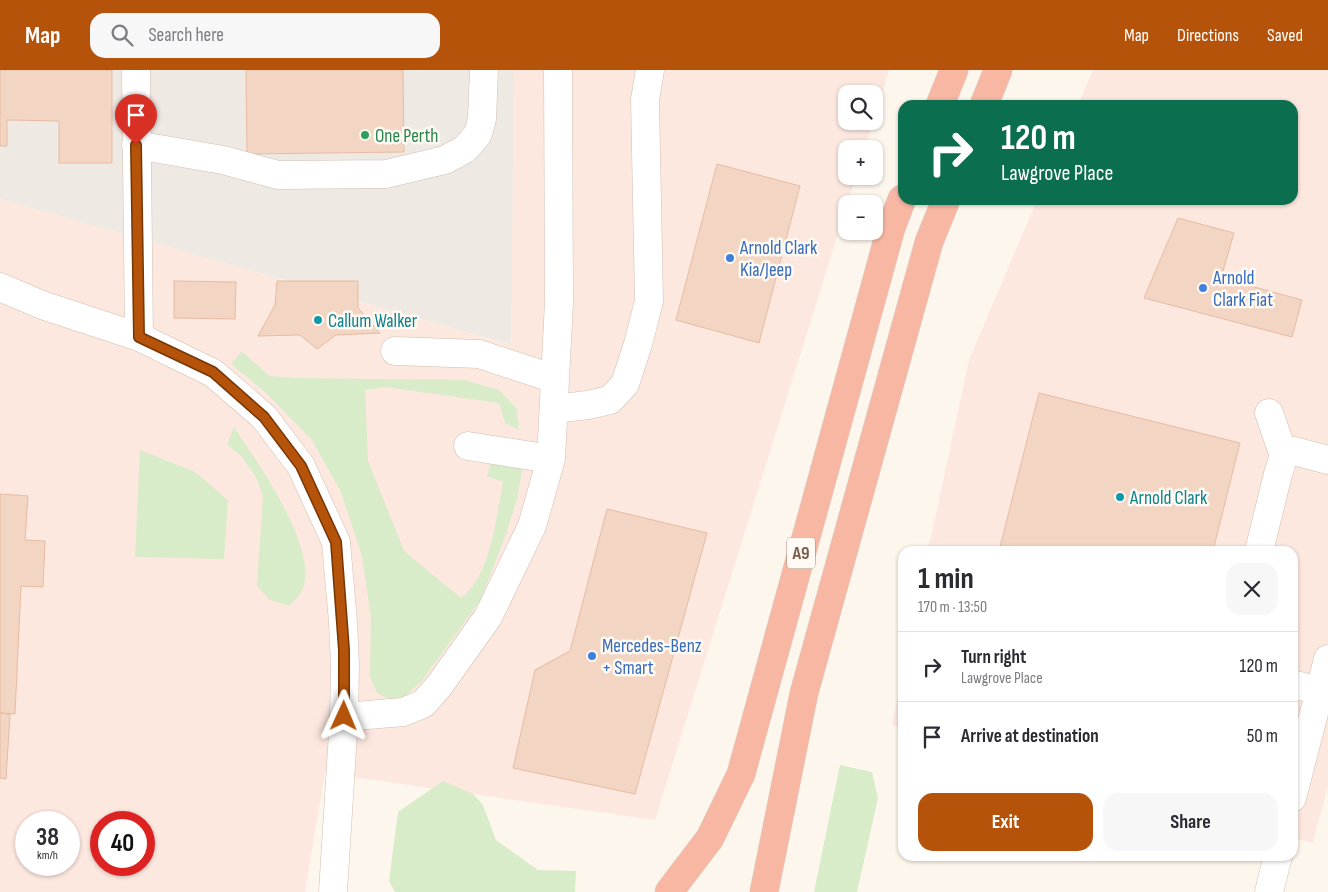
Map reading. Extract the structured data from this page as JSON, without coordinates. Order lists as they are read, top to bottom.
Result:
{
  "streets": {
    "highway": ["A9"]
  },
  "places": [
    "One Perth",
    "Arnold Clark Kia/Jeep",
    "Arnold Clark Fiat",
    "Callum Walker",
    "Arnold Clark",
    "Mercedes-Benz + Smart"
  ],
  "page": {
    "header": "Map",
    "search": "Search here",
    "nav": ["Map", "Directions", "Saved"],
    "map_buttons": ["+", "−"],
    "turn": ["120 m", "Lawgrove Place"],
    "heading": ["1 min", "170 m · 13:50"],
    "list": [
      {
        "name": "Turn right",
        "note": "Lawgrove Place",
        "value": "120 m"
      },
      {
        "name": "Arrive at destination",
        "value": "50 m"
      }
    ],
    "buttons": ["Exit", "Share"],
    "speed": "38 km/h",
    "limit": "40"
  }
}
